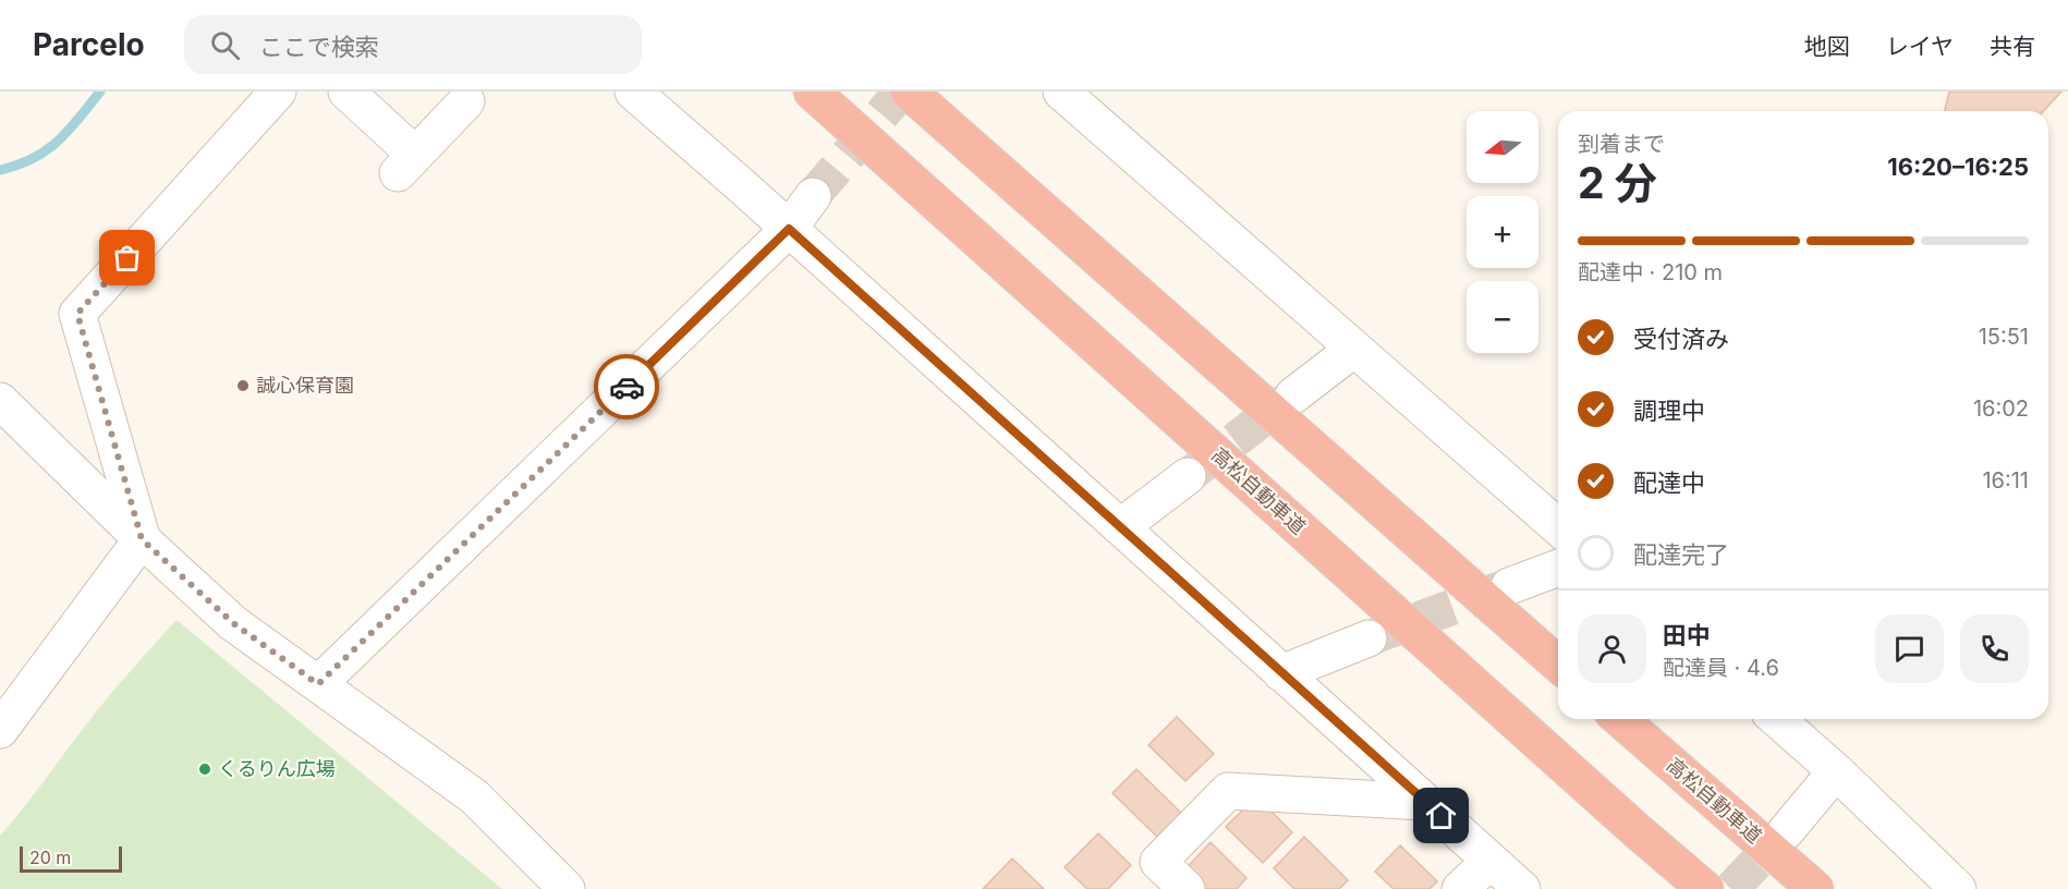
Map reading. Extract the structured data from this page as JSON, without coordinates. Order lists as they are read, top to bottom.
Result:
{
  "streets": {
    "highway": ["高松自動車道"]
  },
  "places": ["誠心保育園", "くるりん広場"],
  "scale_bar": "20 m",
  "north": "left",
  "page": {
    "header": "Parcelo",
    "search": "ここで検索",
    "nav": ["地図", "レイヤ", "共有"],
    "map_buttons": ["+", "−"],
    "heading": ["2 分", "到着まで", "16:20–16:25"],
    "panel": ["田中", "配達員 · 4.6"],
    "bar": "配達中 · 210 m",
    "list": [
      ["受付済み", "15:51"],
      ["調理中", "16:02"],
      ["配達中", "16:11"],
      "配達完了"
    ],
    "scale": "20 m"
  }
}
